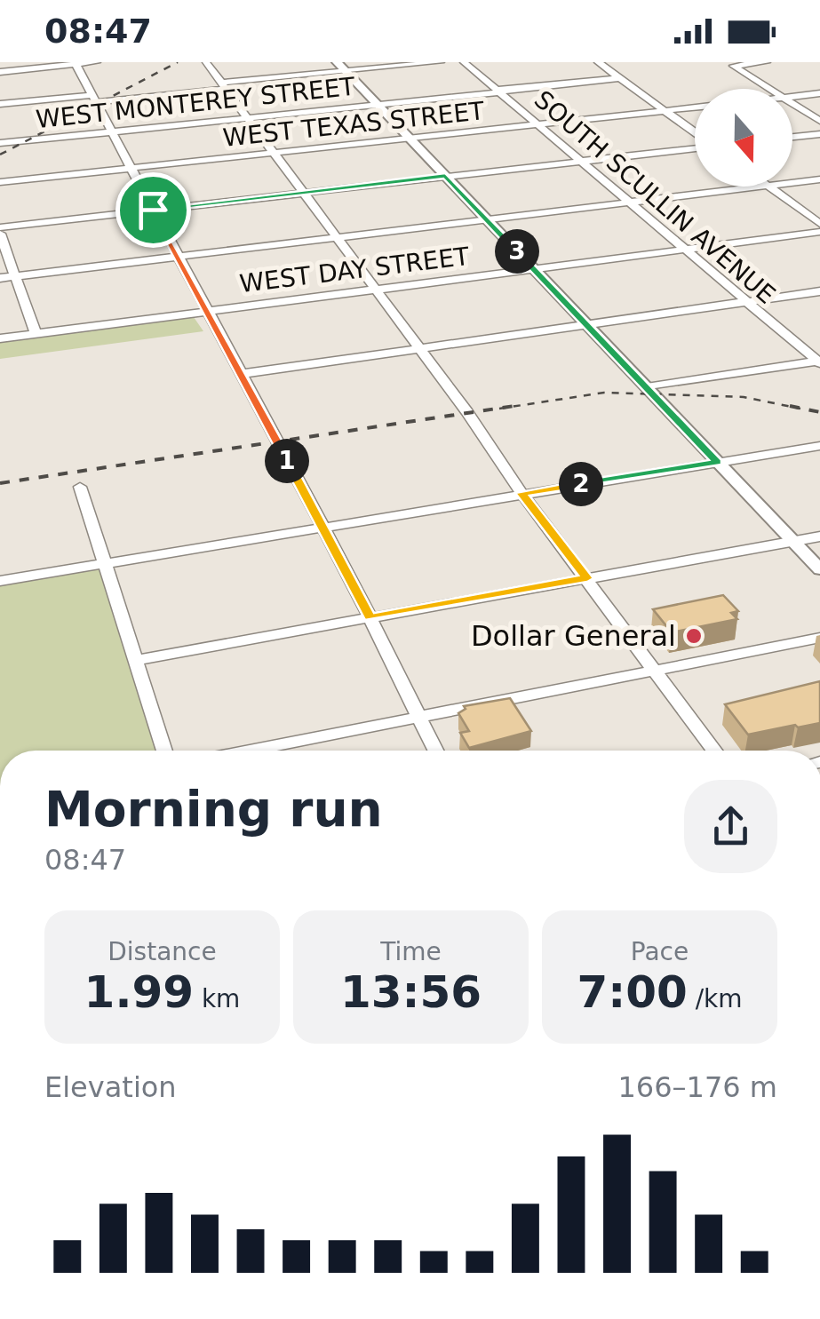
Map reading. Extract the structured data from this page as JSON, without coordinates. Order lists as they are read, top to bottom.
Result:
{
  "streets": {
    "street": [
      "WEST MONTEREY STREET",
      "WEST TEXAS STREET",
      "SOUTH SCULLIN AVENUE",
      "WEST DAY STREET"
    ]
  },
  "crossings": [
    ["WEST MONTEREY STREET", "SOUTH SCULLIN AVENUE"],
    ["WEST TEXAS STREET", "SOUTH SCULLIN AVENUE"],
    ["SOUTH SCULLIN AVENUE", "WEST DAY STREET"]
  ],
  "places": ["Dollar General"],
  "north": "bottom",
  "page": {
    "status": "08:47",
    "pins": ["3", "1", "2"],
    "heading": ["Morning run", "08:47"],
    "stats": [
      ["Distance", "1.99 km"],
      ["Time", "13:56"],
      ["Pace", "7:00 /km"]
    ],
    "chart": ["Elevation", "166–176 m"]
  }
}
